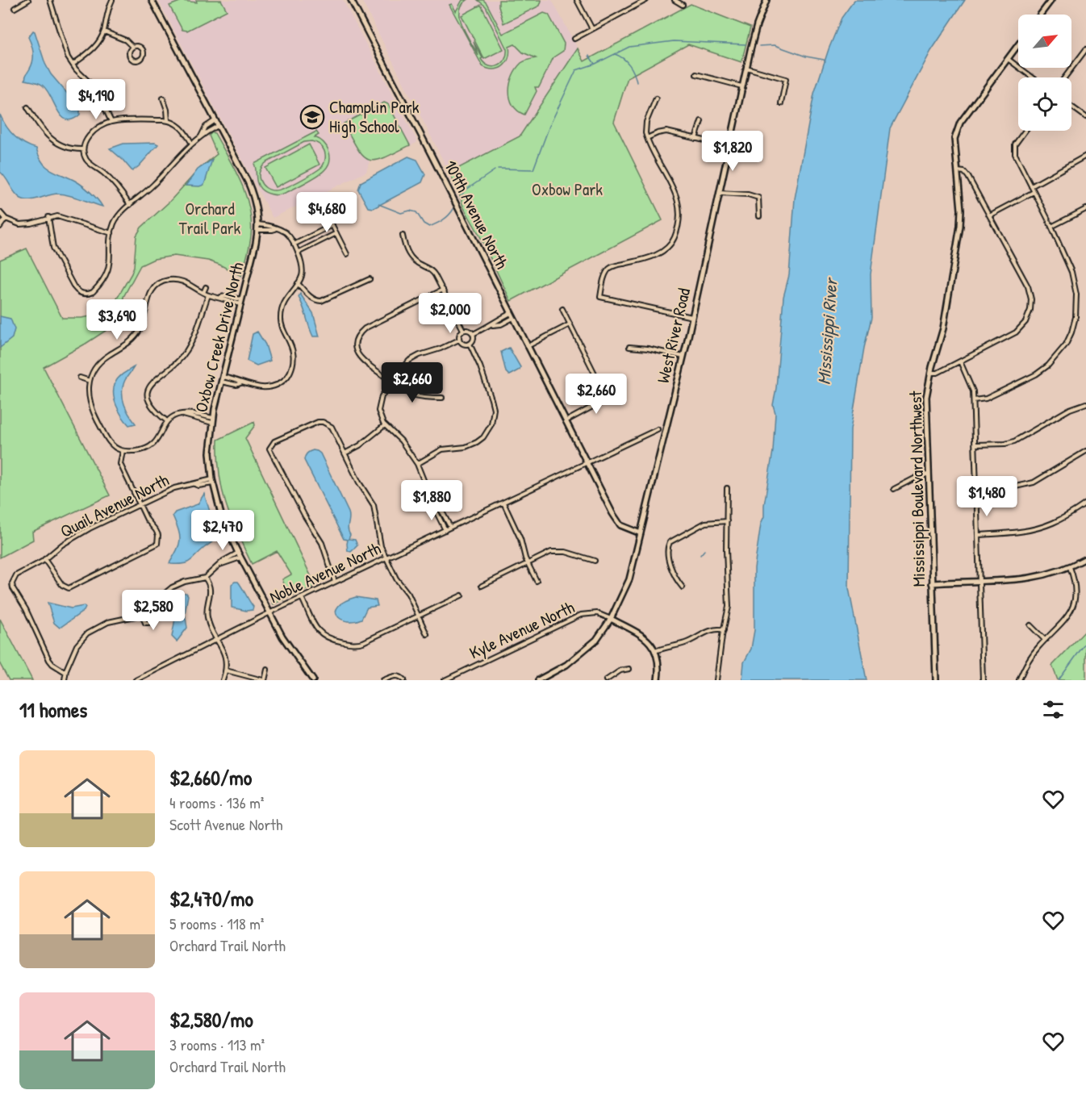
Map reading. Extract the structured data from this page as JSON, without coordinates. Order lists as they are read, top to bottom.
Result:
{
  "streets": {
    "street": [
      "109th Avenue North",
      "West River Road",
      "Oxbow Creek Drive North",
      "Mississippi Boulevard Northwest",
      "Quail Avenue North",
      "Noble Avenue North",
      "Kyle Avenue North"
    ]
  },
  "crossings": [
    ["109th Avenue North", "West River Road"],
    ["109th Avenue North", "Noble Avenue North"],
    ["West River Road", "Kyle Avenue North"],
    ["Oxbow Creek Drive North", "Quail Avenue North"],
    ["Oxbow Creek Drive North", "Noble Avenue North"]
  ],
  "water": ["Mississippi River"],
  "parks": ["Oxbow Park", "Orchard Trail Park"],
  "places": {
    "school or university": ["Champlin Park High School"]
  },
  "north": "top right",
  "page": {
    "price": [
      "$4,190",
      "$1,820",
      "$4,680",
      "$2,000",
      "$3,690",
      "$2,660",
      "$2,660",
      "$1,480",
      "$1,880",
      "$2,470",
      "$2,580"
    ],
    "heading": "11 homes",
    "list": [
      {
        "name": "$2,660/mo",
        "note": "4 rooms · 136 m² · Scott Avenue North"
      },
      {
        "name": "$2,470/mo",
        "note": "5 rooms · 118 m² · Orchard Trail North"
      },
      {
        "name": "$2,580/mo",
        "note": "3 rooms · 113 m² · Orchard Trail North"
      }
    ]
  }
}
